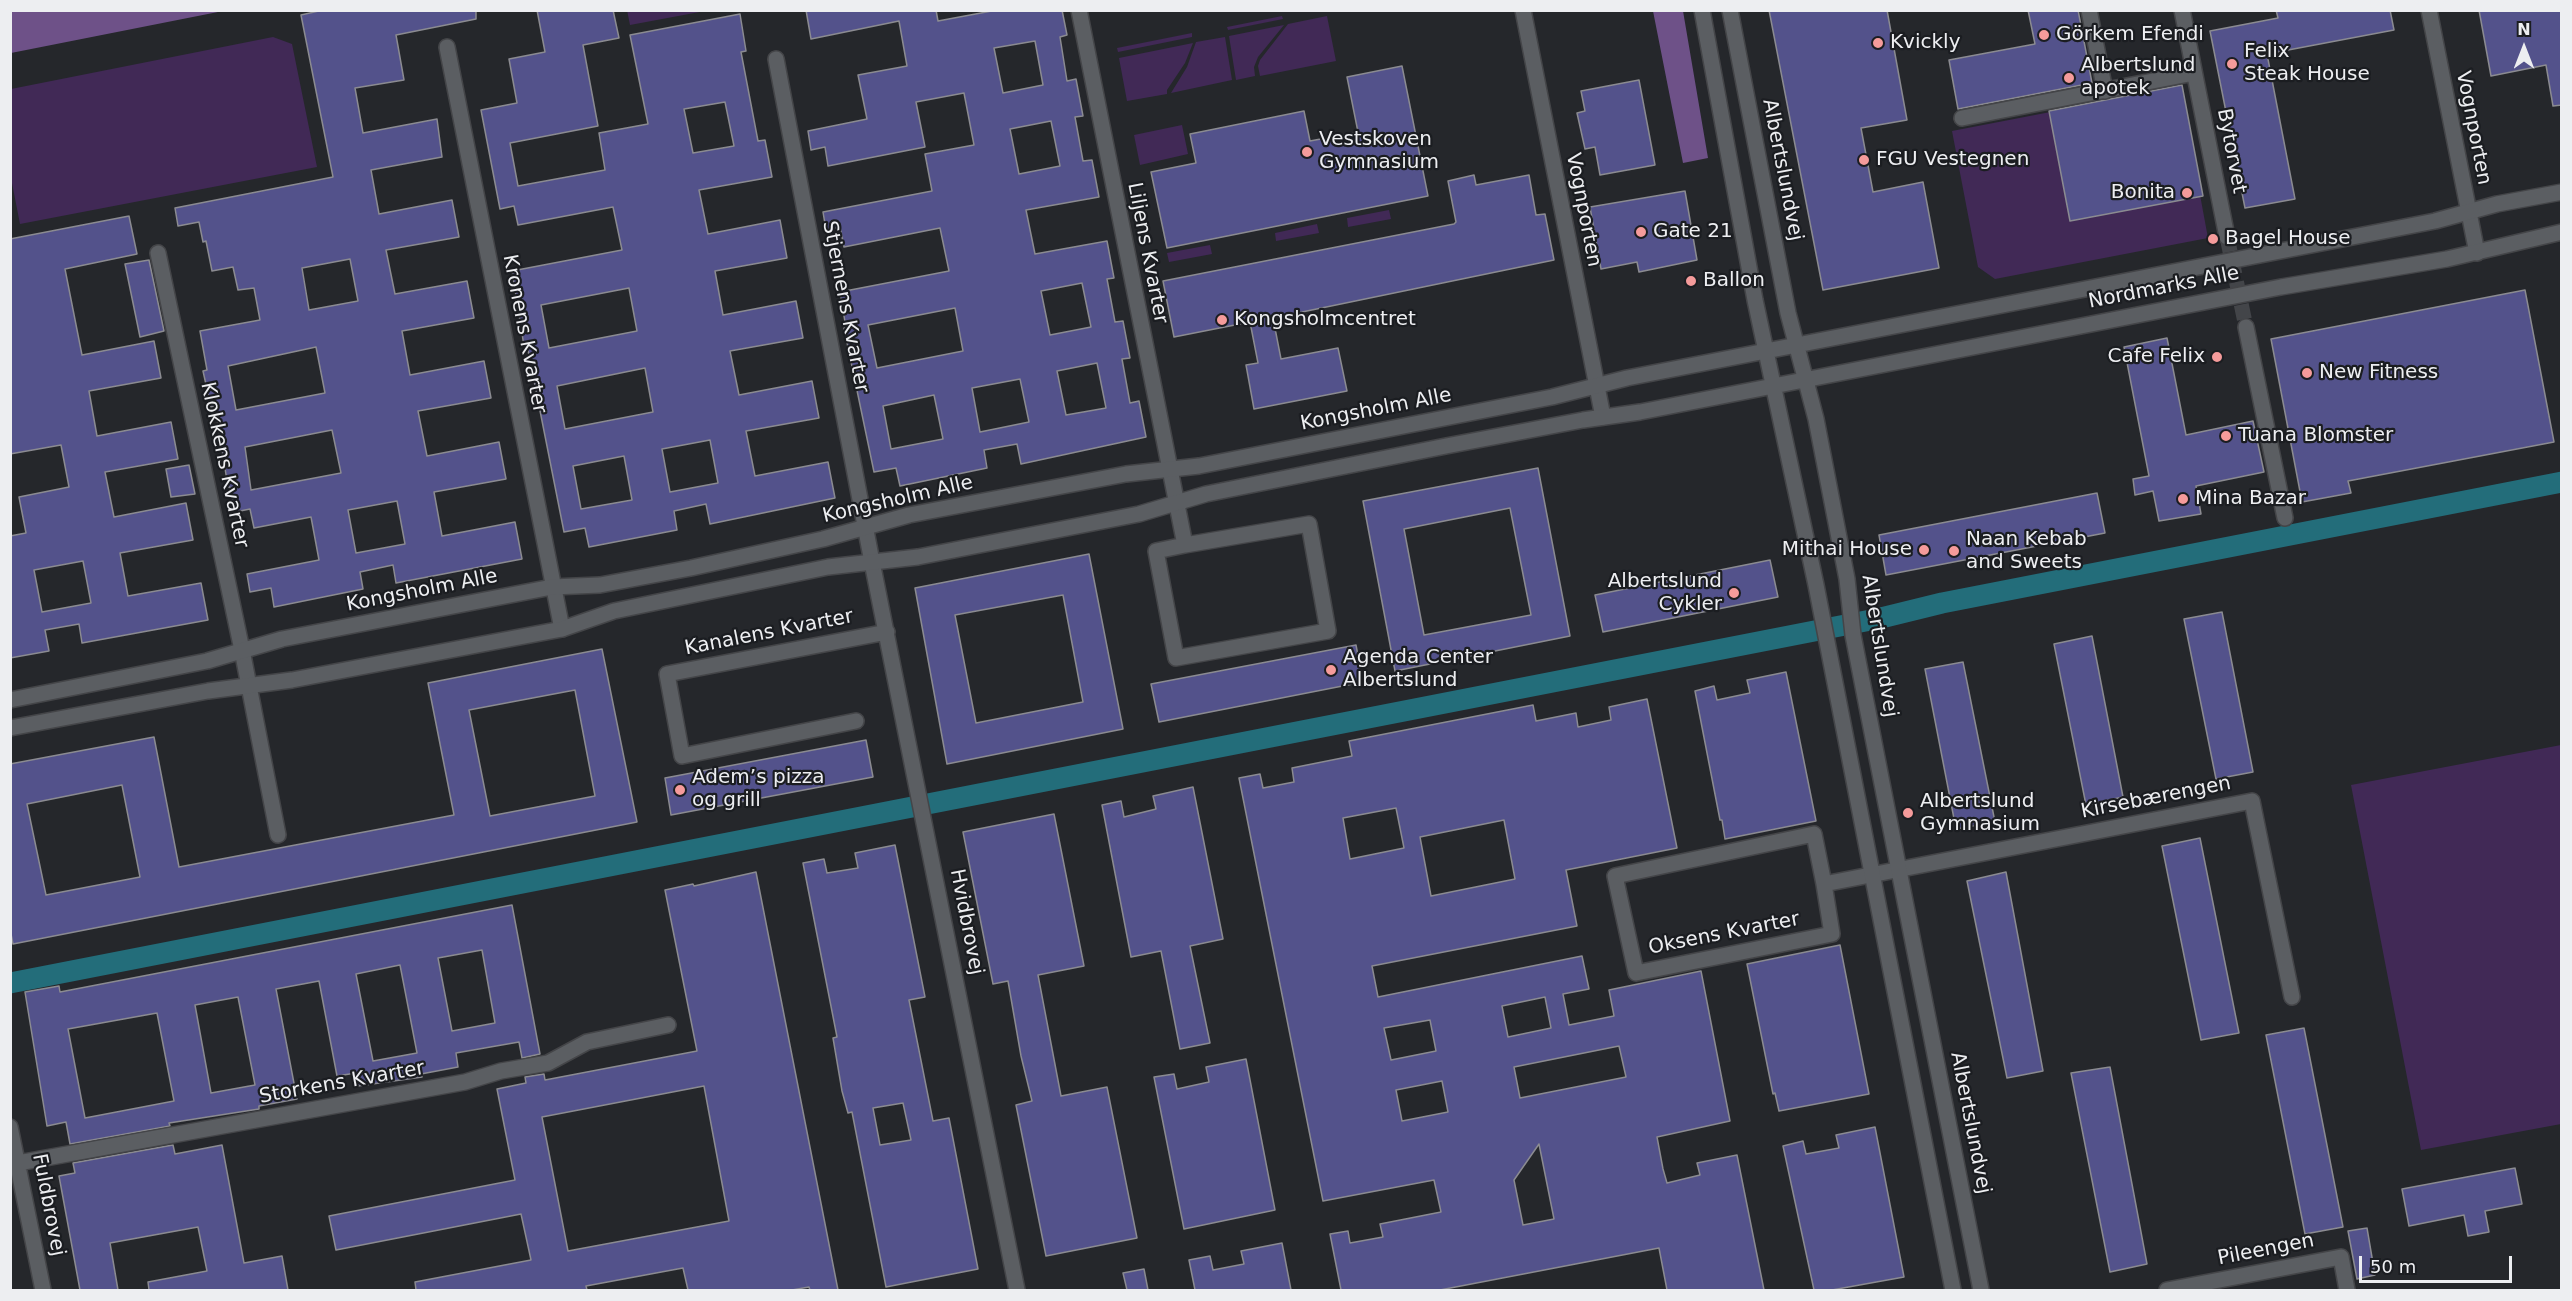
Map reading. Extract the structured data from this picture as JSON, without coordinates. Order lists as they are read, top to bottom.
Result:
{
  "streets": {
    "street": [
      "Vognporten",
      "Bytorvet",
      "Albertslundvej",
      "Liljens Kvarter",
      "Nordmarks Alle",
      "Stjernens Kvarter",
      "Kronens Kvarter",
      "Kongsholm Alle",
      "Klokkens Kvarter",
      "Kanalens Kvarter",
      "Kirsebærengen",
      "Hvidbrovej",
      "Oksens Kvarter",
      "Storkens Kvarter",
      "Fuldbrovej",
      "Pileengen"
    ]
  },
  "crossings": [
    ["Vognporten", "Nordmarks Alle"],
    ["Vognporten", "Kongsholm Alle"],
    ["Albertslundvej", "Nordmarks Alle"],
    ["Albertslundvej", "Kongsholm Alle"],
    ["Albertslundvej", "Kirsebærengen"],
    ["Liljens Kvarter", "Kongsholm Alle"],
    ["Nordmarks Alle", "Kongsholm Alle"],
    ["Stjernens Kvarter", "Kongsholm Alle"],
    ["Stjernens Kvarter", "Hvidbrovej"],
    ["Kronens Kvarter", "Kongsholm Alle"],
    ["Kongsholm Alle", "Klokkens Kvarter"],
    ["Kanalens Kvarter", "Hvidbrovej"],
    ["Storkens Kvarter", "Fuldbrovej"]
  ],
  "places": [
    "Görkem Efendi",
    "Kvickly",
    "Felix Steak House",
    "Albertslund apotek",
    "Vestskoven Gymnasium",
    "FGU Vestegnen",
    "Bonita",
    "Gate 21",
    "Bagel House",
    "Ballon",
    "Kongsholmcentret",
    "Cafe Felix",
    "New Fitness",
    "Tuana Blomster",
    "Mina Bazar",
    "Mithai House",
    "Naan Kebab and Sweets",
    "Albertslund Cykler",
    "Agenda Center Albertslund",
    "Adem’s pizza og grill",
    "Albertslund Gymnasium"
  ],
  "scale_bar": "50 m",
  "north": "top"
}
